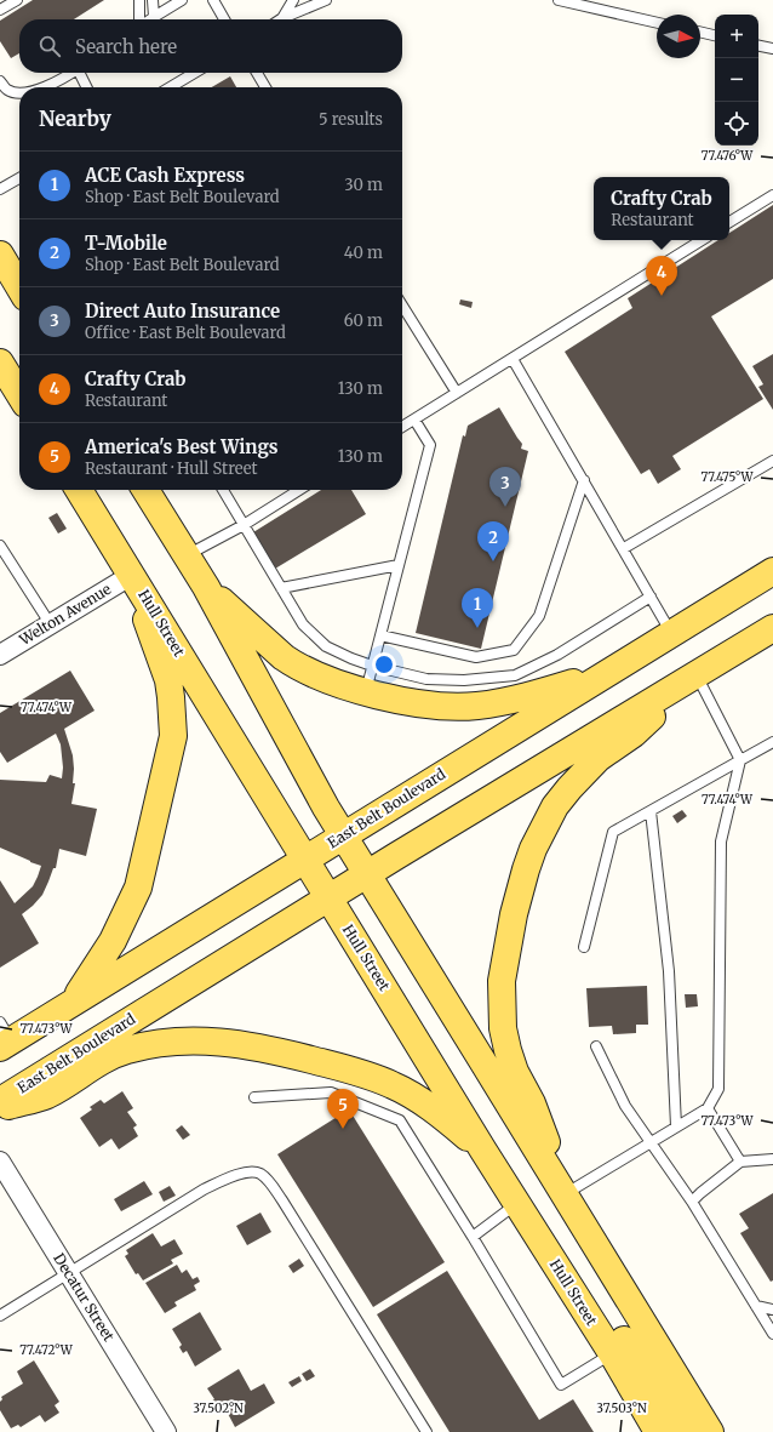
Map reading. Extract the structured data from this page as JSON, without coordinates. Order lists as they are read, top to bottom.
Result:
{
  "streets": {
    "main road": ["Hull Street", "East Belt Boulevard"],
    "street": ["Welton Avenue", "Decatur Street"]
  },
  "crossings": [
    ["Welton Avenue", "Hull Street"],
    ["Hull Street", "East Belt Boulevard"]
  ],
  "north": "right",
  "page": {
    "map_buttons": ["+", "−"],
    "search": "Search here",
    "heading": ["Nearby", "5 results"],
    "list": [
      {
        "mark": "1",
        "name": "ACE Cash Express",
        "note": "Shop · East Belt Boulevard",
        "value": "30 m"
      },
      {
        "mark": "2",
        "name": "T-Mobile",
        "note": "Shop · East Belt Boulevard",
        "value": "40 m"
      },
      {
        "mark": "3",
        "name": "Direct Auto Insurance",
        "note": "Office · East Belt Boulevard",
        "value": "60 m"
      },
      {
        "mark": "4",
        "name": "Crafty Crab",
        "note": "Restaurant",
        "value": "130 m"
      },
      {
        "mark": "5",
        "name": "America's Best Wings",
        "note": "Restaurant · Hull Street",
        "value": "130 m"
      }
    ],
    "popup": ["Crafty Crab", "Restaurant"],
    "pins": [
      "4",
      "3",
      "2",
      "1",
      "5"
    ]
  },
  "coordinates": [
    "77.476°W",
    "77.475°W",
    "77.474°W",
    "77.473°W",
    "77.472°W",
    "37.502°N",
    "37.503°N"
  ]
}
